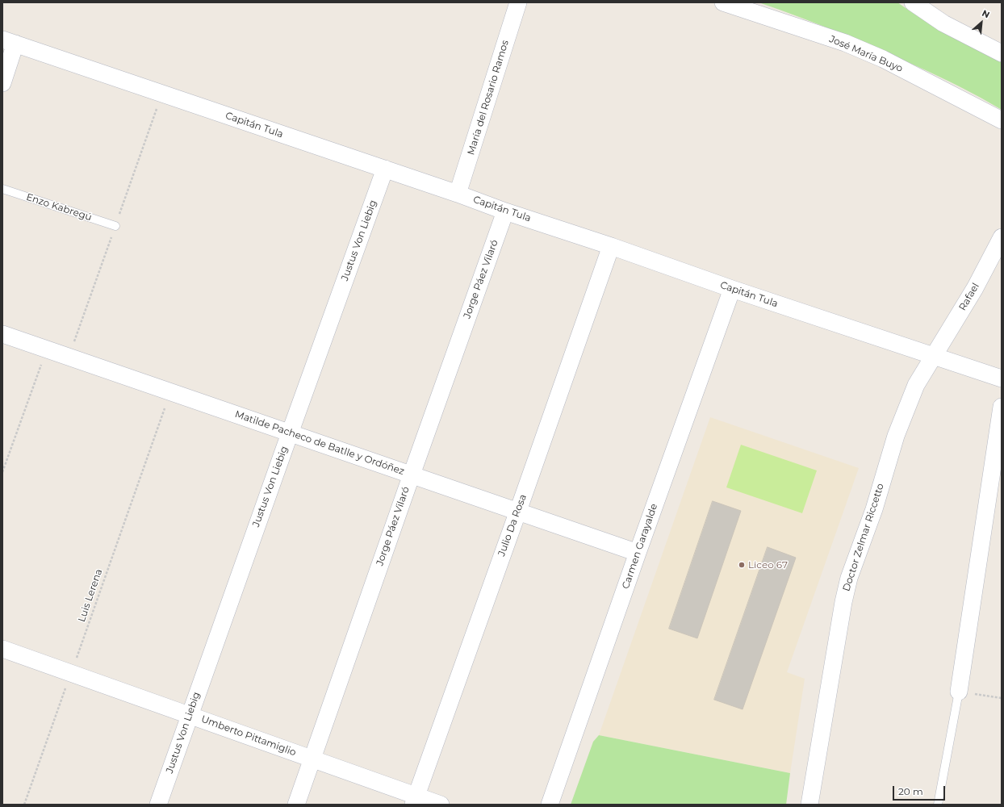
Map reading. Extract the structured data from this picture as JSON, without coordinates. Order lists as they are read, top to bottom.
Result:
{
  "streets": {
    "street": [
      "José María Buyo",
      "María del Rosario Ramos",
      "Capitán Tula",
      "Justus Von Liebig",
      "Jorge Páez Vilaró",
      "Rafael",
      "Matilde Pacheco de Batlle y Ordóñez",
      "Julio Da Rosa",
      "Doctor Zelmar Riccetto",
      "Carmen Garayalde",
      "Umberto Pittamiglio"
    ],
    "lane": ["Enzo Kabregú"],
    "path": ["Luis Lerena"]
  },
  "crossings": [
    ["María del Rosario Ramos", "Capitán Tula"],
    ["Capitán Tula", "Justus Von Liebig"],
    ["Capitán Tula", "Jorge Páez Vilaró"],
    ["Capitán Tula", "Rafael"],
    ["Capitán Tula", "Julio Da Rosa"],
    ["Capitán Tula", "Doctor Zelmar Riccetto"],
    ["Capitán Tula", "Carmen Garayalde"],
    ["Justus Von Liebig", "Matilde Pacheco de Batlle y Ordóñez"],
    ["Justus Von Liebig", "Umberto Pittamiglio"],
    ["Jorge Páez Vilaró", "Matilde Pacheco de Batlle y Ordóñez"],
    ["Jorge Páez Vilaró", "Umberto Pittamiglio"],
    ["Rafael", "Doctor Zelmar Riccetto"],
    ["Matilde Pacheco de Batlle y Ordóñez", "Julio Da Rosa"],
    ["Matilde Pacheco de Batlle y Ordóñez", "Carmen Garayalde"],
    ["Matilde Pacheco de Batlle y Ordóñez", "Luis Lerena"],
    ["Julio Da Rosa", "Umberto Pittamiglio"],
    ["Luis Lerena", "Umberto Pittamiglio"]
  ],
  "places": ["Liceo 67"],
  "scale_bar": "20 m",
  "north": "top right"
}
